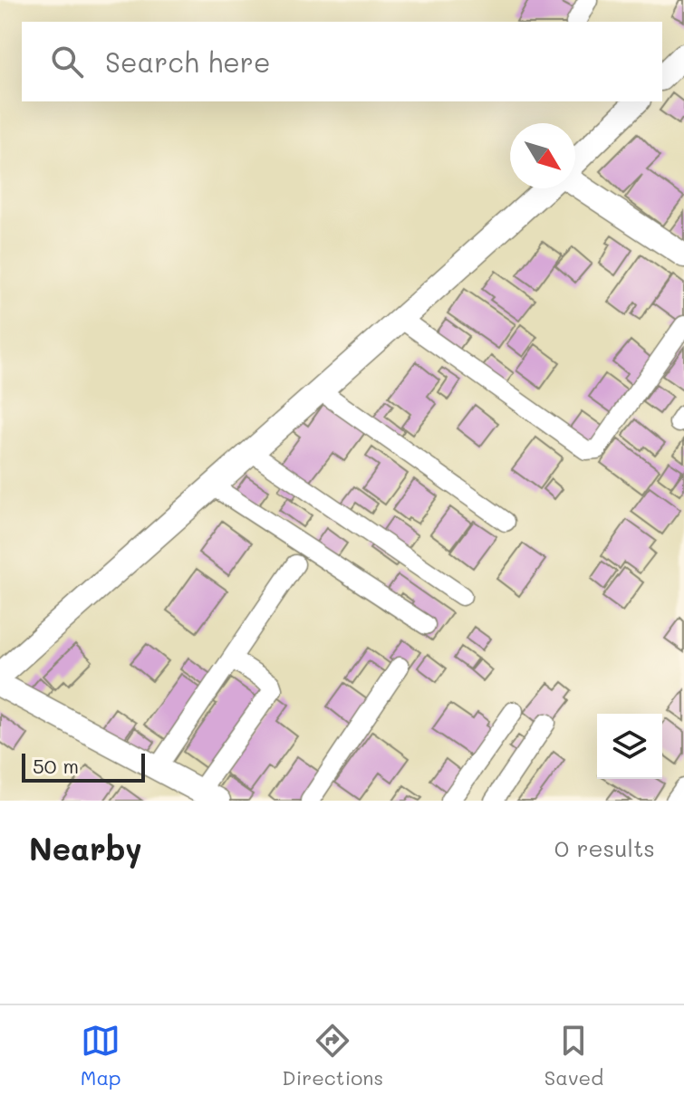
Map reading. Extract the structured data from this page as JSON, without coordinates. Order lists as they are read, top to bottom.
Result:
{
  "scale_bar": "50 m",
  "north": "bottom right",
  "page": {
    "search": "Search here",
    "scale": "50 m",
    "heading": ["Nearby", "0 results"],
    "nav": ["Map", "Directions", "Saved"]
  }
}
